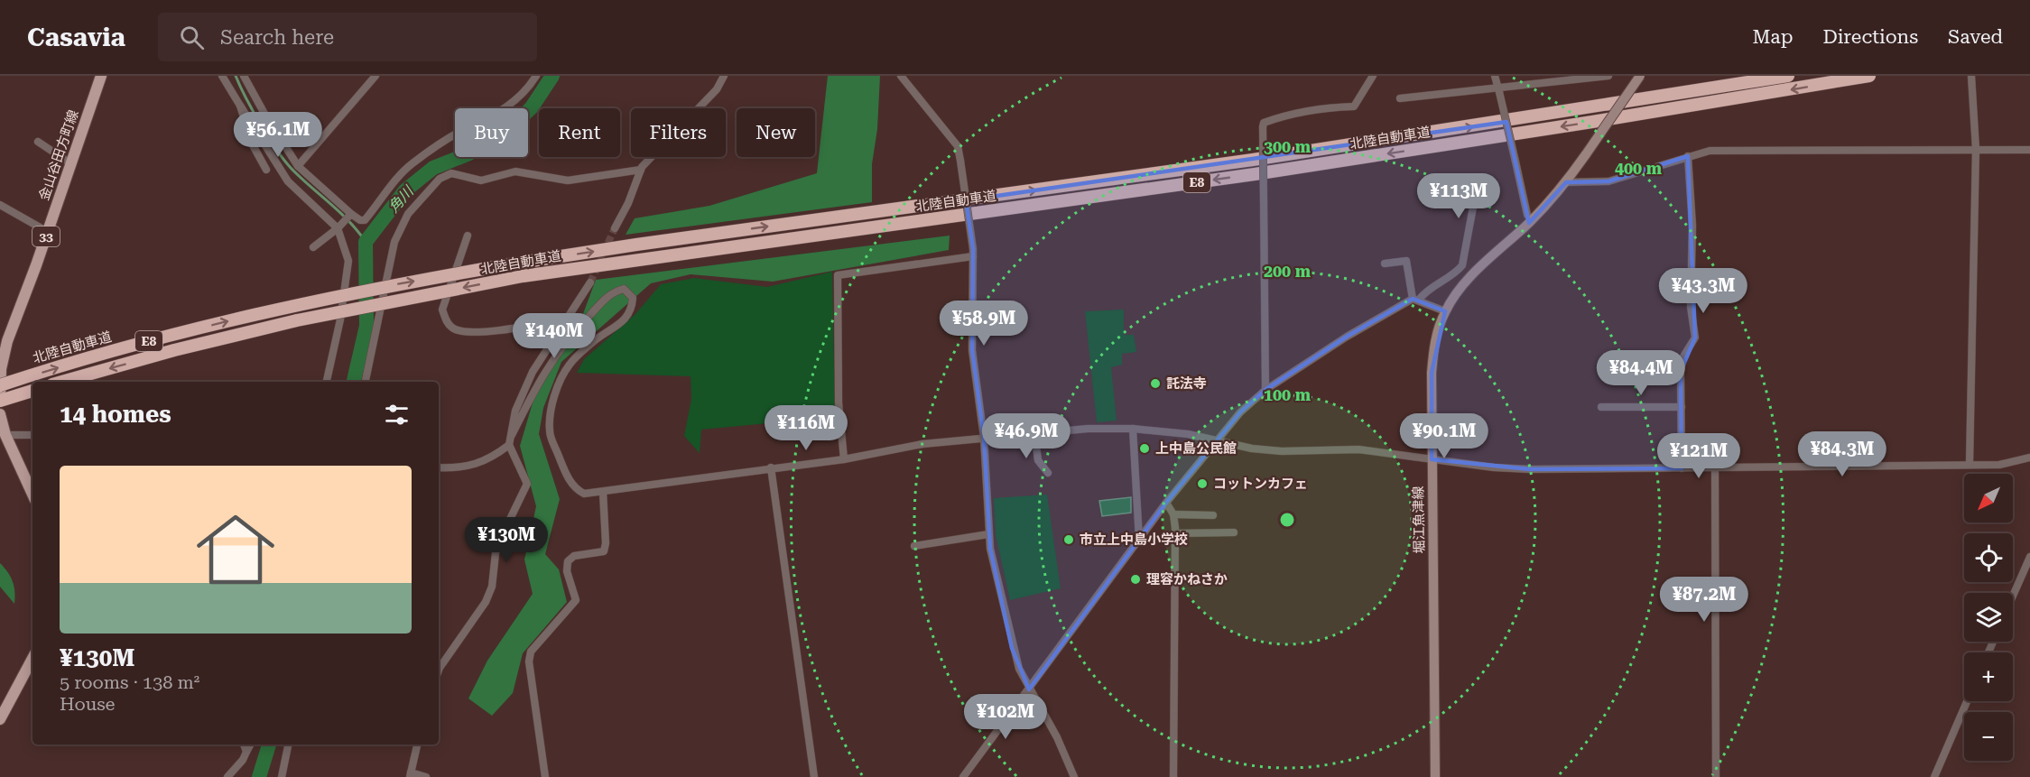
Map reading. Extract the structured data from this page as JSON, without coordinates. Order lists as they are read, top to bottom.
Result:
{
  "streets": {
    "highway": ["北陸自動車道", "E8"],
    "main road": ["金山谷田方町線", "33", "堀江魚津線"]
  },
  "water": ["角川"],
  "places": [
    "託法寺",
    "上中島公民館",
    "コットンカフェ",
    "市立上中島小学校",
    "理容かねさか"
  ],
  "north": "bottom left",
  "page": {
    "header": "Casavia",
    "search": "Search here",
    "nav": ["Map", "Directions", "Saved"],
    "chip": [
      "Buy",
      "Rent",
      "Filters",
      "New"
    ],
    "price": [
      "¥56.1M",
      "¥113M",
      "¥43.3M",
      "¥58.9M",
      "¥140M",
      "¥84.4M",
      "¥116M",
      "¥46.9M",
      "¥90.1M",
      "¥84.3M",
      "¥121M",
      "¥130M",
      "¥87.2M",
      "¥102M"
    ],
    "heading": "14 homes",
    "list": [
      {
        "name": "¥130M",
        "note": "5 rooms · 138 m² · House"
      }
    ],
    "map_buttons": ["+", "−"]
  },
  "rings": [
    "300 m",
    "400 m",
    "200 m",
    "100 m"
  ]
}
